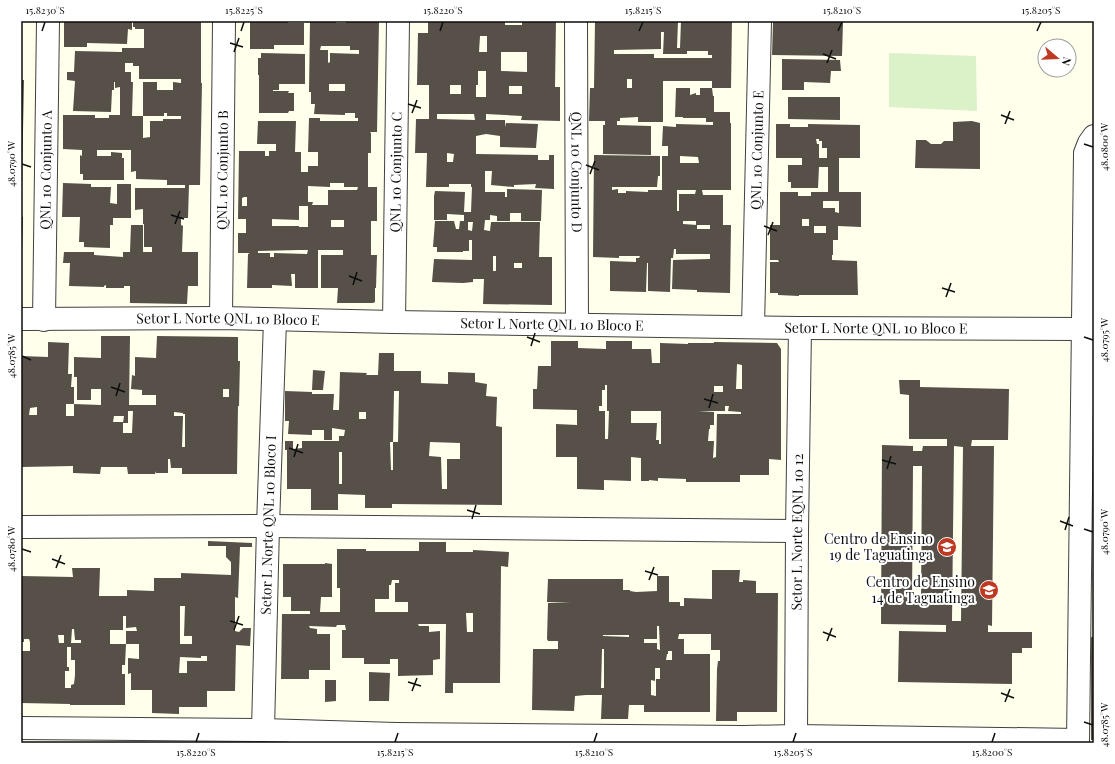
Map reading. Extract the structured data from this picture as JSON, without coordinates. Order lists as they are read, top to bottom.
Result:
{
  "streets": {
    "street": [
      "QNL 10 Conjunto E",
      "QNL 10 Conjunto A",
      "QNL 10 Conjunto B",
      "QNL 10 Conjunto C",
      "QNL 10 Conjunto D",
      "Setor L Norte QNL 10 Bloco E",
      "Setor L Norte QNL 10 Bloco I",
      "Setor L Norte EQNL 10 12"
    ]
  },
  "crossings": [
    ["QNL 10 Conjunto E", "Setor L Norte QNL 10 Bloco E"],
    ["QNL 10 Conjunto A", "Setor L Norte QNL 10 Bloco E"],
    ["QNL 10 Conjunto B", "Setor L Norte QNL 10 Bloco E"],
    ["QNL 10 Conjunto C", "Setor L Norte QNL 10 Bloco E"],
    ["QNL 10 Conjunto D", "Setor L Norte QNL 10 Bloco E"],
    ["Setor L Norte QNL 10 Bloco E", "Setor L Norte QNL 10 Bloco I"],
    ["Setor L Norte QNL 10 Bloco E", "Setor L Norte EQNL 10 12"]
  ],
  "places": {
    "school or university": ["Centro de Ensino 19 de Taguatinga", "Centro de Ensino 14 de Taguatinga"]
  },
  "north": "right",
  "coordinates": [
    "15.8230°S",
    "15.8225°S",
    "15.8220°S",
    "15.8215°S",
    "15.8210°S",
    "15.8205°S",
    "48.0800°W",
    "48.0790°W",
    "48.0795°W",
    "48.0785°W",
    "48.0780°W",
    "15.8200°S"
  ]
}
